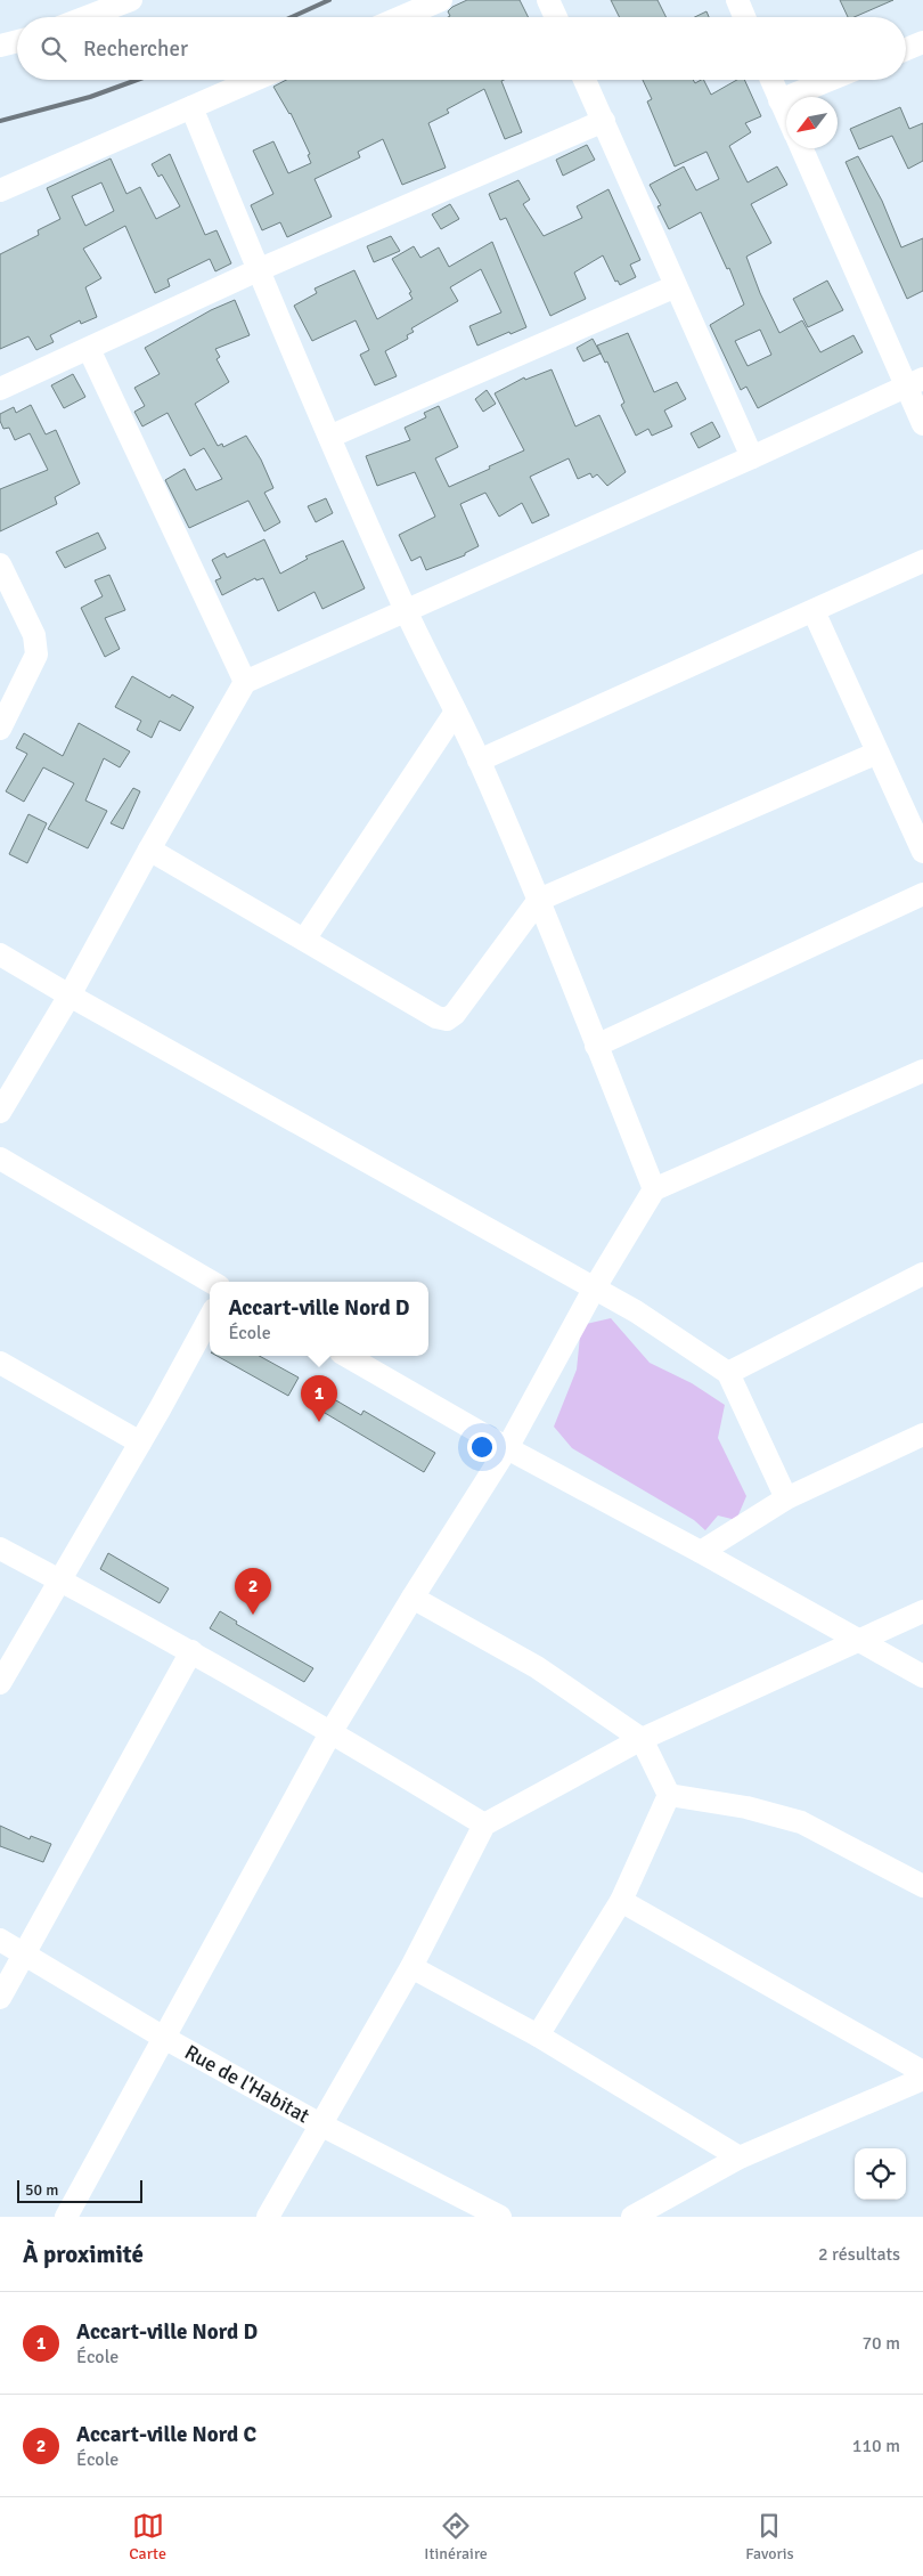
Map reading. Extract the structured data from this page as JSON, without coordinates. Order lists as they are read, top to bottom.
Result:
{
  "streets": {
    "street": ["Rue de l'Habitat"]
  },
  "scale_bar": "50 m",
  "north": "bottom left",
  "page": {
    "search": "Rechercher",
    "popup": ["Accart-ville Nord D", "École"],
    "pins": ["1", "2"],
    "scale": "50 m",
    "heading": ["À proximité", "2 résultats"],
    "list": [
      {
        "mark": "1",
        "name": "Accart-ville Nord D",
        "note": "École",
        "value": "70 m"
      },
      {
        "mark": "2",
        "name": "Accart-ville Nord C",
        "note": "École",
        "value": "110 m"
      }
    ],
    "nav": ["Carte", "Itinéraire", "Favoris"]
  }
}
